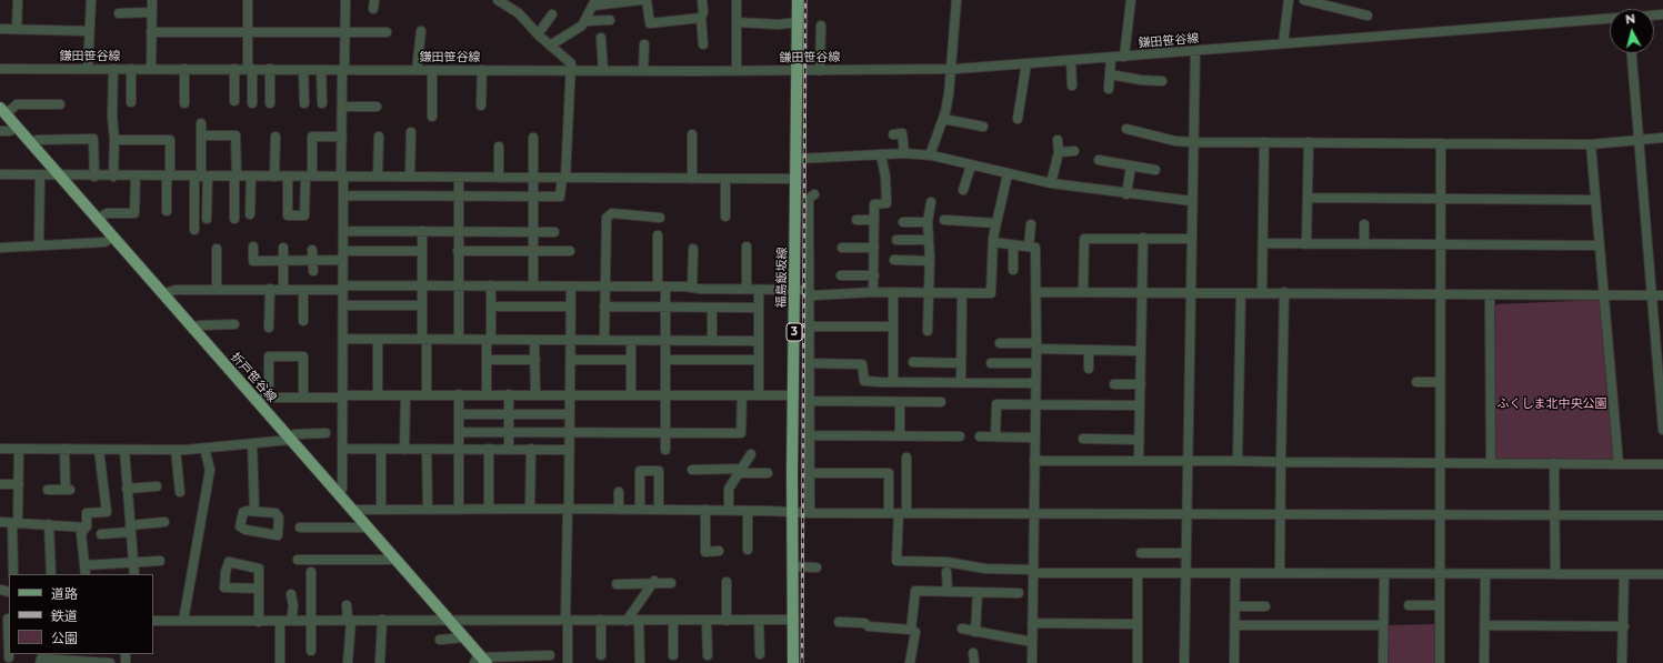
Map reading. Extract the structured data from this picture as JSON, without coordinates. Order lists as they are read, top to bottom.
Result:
{
  "streets": {
    "main road": ["福島飯坂線", "3", "折戸笹谷線"],
    "street": ["鎌田笹谷線"]
  },
  "crossings": [
    ["鎌田笹谷線", "福島飯坂線"]
  ],
  "parks": ["ふくしま北中央公園"],
  "legend": ["道路", "鉄道", "公園"],
  "north": "top"
}
